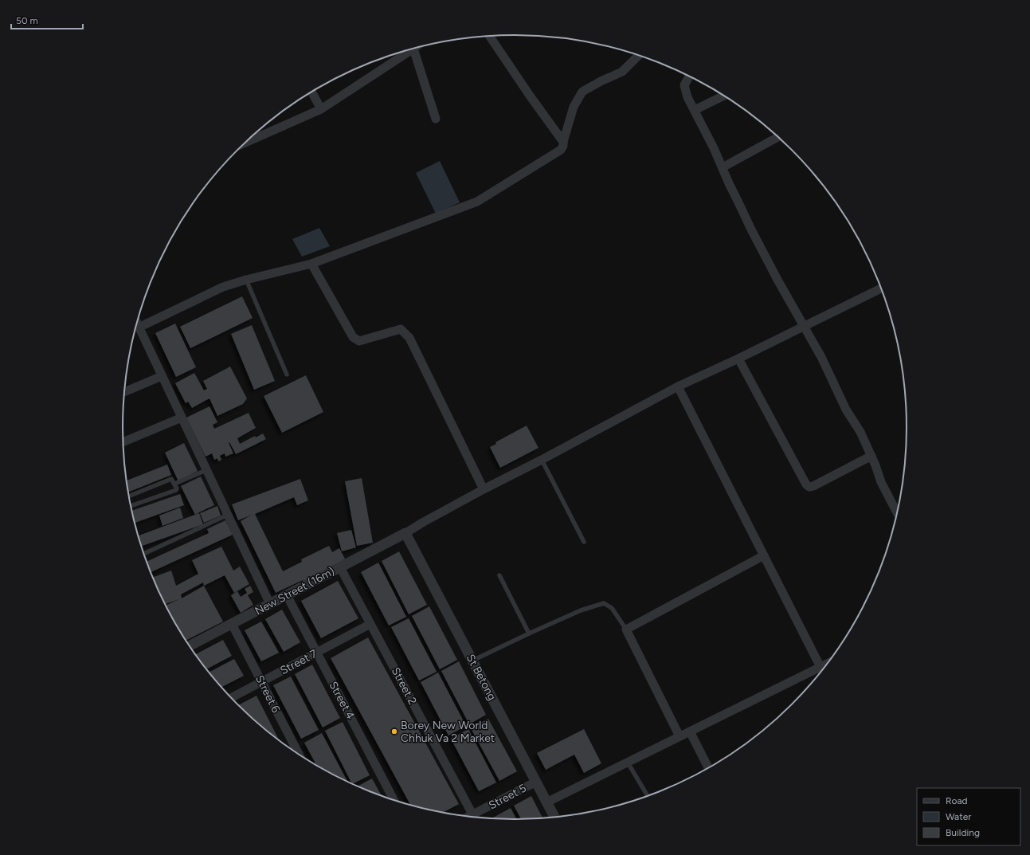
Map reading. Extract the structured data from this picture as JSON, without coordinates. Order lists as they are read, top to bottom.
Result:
{
  "streets": {
    "street": [
      "New Street (16m)",
      "Street 7",
      "St Betong",
      "Street 2",
      "Street 6",
      "Street 4",
      "Street 5"
    ]
  },
  "crossings": [
    ["New Street (16m)", "St Betong"],
    ["New Street (16m)", "Street 2"],
    ["New Street (16m)", "Street 6"],
    ["New Street (16m)", "Street 4"],
    ["Street 7", "Street 2"],
    ["Street 7", "Street 6"],
    ["Street 7", "Street 4"],
    ["St Betong", "Street 5"]
  ],
  "places": ["Borey New World Chhuk Va 2 Market"],
  "legend": ["Road", "Water", "Building"],
  "scale_bar": "50 m"
}
